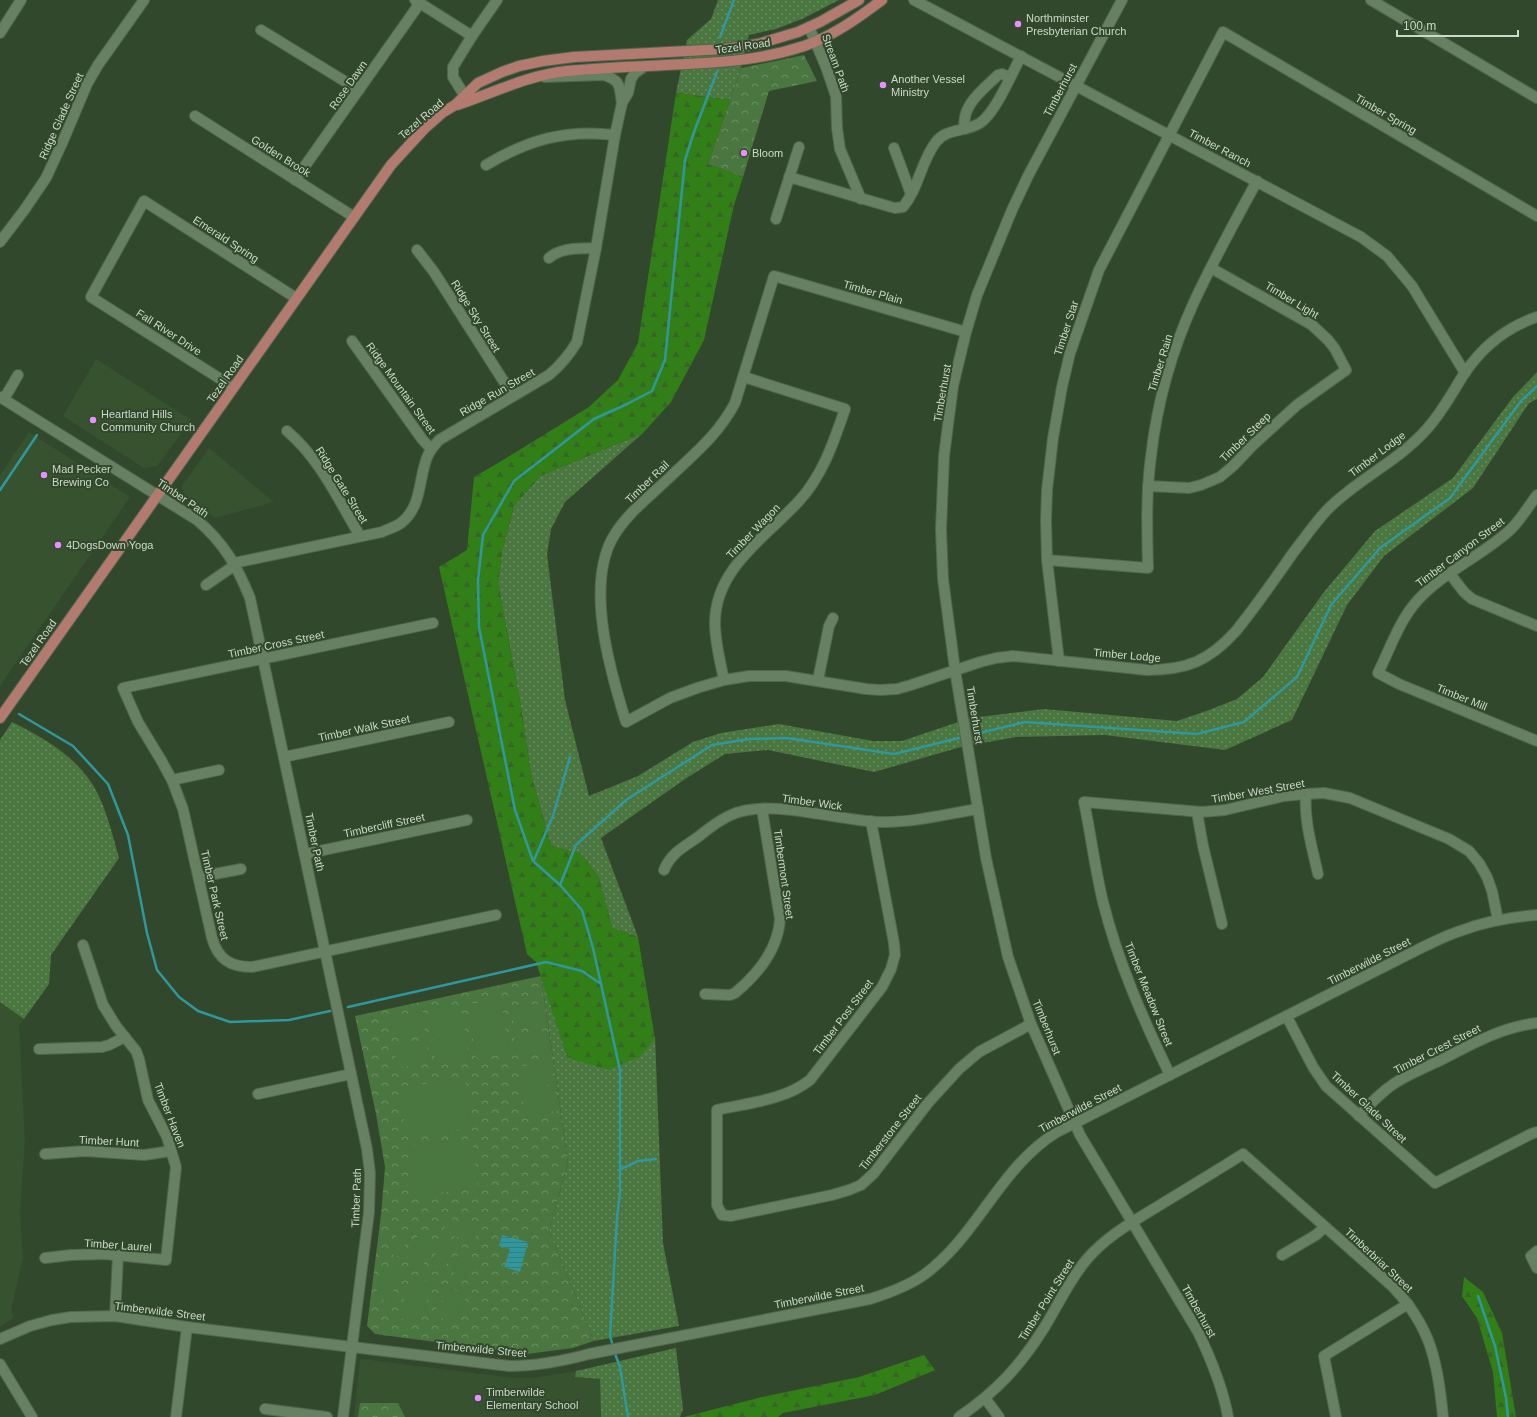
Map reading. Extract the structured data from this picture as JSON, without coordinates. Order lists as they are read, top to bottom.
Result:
{
  "streets": {
    "main road": ["Tezel Road"],
    "street": [
      "Stream Path",
      "Rose Dawn",
      "Timberhurst",
      "Timber Spring",
      "Ridge Glade Street",
      "Timber Ranch",
      "Golden Brook",
      "Emerald Spring",
      "Timber Plain",
      "Timber Light",
      "Ridge Sky Street",
      "Timber Star",
      "Fall River Drive",
      "Timber Rain",
      "Ridge Mountain Street",
      "Ridge Run Street",
      "Timber Steep",
      "Timber Lodge",
      "Timber Rail",
      "Ridge Gate Street",
      "Timber Path",
      "Timber Wagon",
      "Timber Canyon Street",
      "Timber Cross Street",
      "Timber Mill",
      "Timber Walk Street",
      "Timber West Street",
      "Timber Wick",
      "Timbercliff Street",
      "Timbermont Street",
      "Timber Park Street",
      "Timberwilde Street",
      "Timber Meadow Street",
      "Timber Post Street",
      "Timber Crest Street",
      "Timber Glade Street",
      "Timber Haven",
      "Timberstone Street",
      "Timber Hunt",
      "Timber Laurel",
      "Timberbriar Street",
      "Timber Point Street"
    ]
  },
  "crossings": [
    ["Tezel Road", "Stream Path"],
    ["Tezel Road", "Golden Brook"],
    ["Tezel Road", "Emerald Spring"],
    ["Tezel Road", "Fall River Drive"],
    ["Tezel Road", "Ridge Run Street"],
    ["Tezel Road", "Timber Path"],
    ["Rose Dawn", "Golden Brook"],
    ["Timberhurst", "Timber Ranch"],
    ["Timberhurst", "Timber Plain"],
    ["Timberhurst", "Timber Lodge"],
    ["Timberhurst", "Timber Wick"],
    ["Timberhurst", "Timberwilde Street"],
    ["Timberhurst", "Timberstone Street"],
    ["Timberhurst", "Timber Point Street"],
    ["Timber Spring", "Timber Star"],
    ["Timber Ranch", "Timber Star"],
    ["Timber Ranch", "Timber Rain"],
    ["Timber Ranch", "Timber Lodge"],
    ["Emerald Spring", "Fall River Drive"],
    ["Timber Plain", "Timber Rail"],
    ["Timber Light", "Timber Rain"],
    ["Timber Light", "Timber Steep"],
    ["Ridge Sky Street", "Ridge Run Street"],
    ["Timber Star", "Timber Rain"],
    ["Timber Star", "Timber Lodge"],
    ["Timber Rain", "Timber Steep"],
    ["Ridge Mountain Street", "Ridge Run Street"],
    ["Ridge Run Street", "Ridge Gate Street"],
    ["Ridge Run Street", "Timber Path"],
    ["Timber Lodge", "Timber Rail"],
    ["Timber Lodge", "Timber Wagon"],
    ["Timber Rail", "Timber Wagon"],
    ["Timber Path", "Timber Cross Street"],
    ["Timber Path", "Timber Walk Street"],
    ["Timber Path", "Timbercliff Street"],
    ["Timber Path", "Timber Park Street"],
    ["Timber Path", "Timberwilde Street"],
    ["Timber Canyon Street", "Timber Mill"],
    ["Timber Cross Street", "Timber Park Street"],
    ["Timber West Street", "Timberwilde Street"],
    ["Timber West Street", "Timber Meadow Street"],
    ["Timber Wick", "Timbermont Street"],
    ["Timber Wick", "Timber Post Street"],
    ["Timberwilde Street", "Timber Meadow Street"],
    ["Timberwilde Street", "Timber Glade Street"],
    ["Timber Post Street", "Timberstone Street"],
    ["Timber Crest Street", "Timber Glade Street"],
    ["Timber Haven", "Timber Hunt"],
    ["Timber Haven", "Timber Laurel"],
    ["Timberbriar Street", "Timber Point Street"]
  ],
  "places": [
    "Northminster Presbyterian Church",
    "Another Vessel Ministry",
    "Bloom",
    "Heartland Hills Community Church",
    "Mad Pecker Brewing Co",
    "4DogsDown Yoga",
    "Timberwilde Elementary School"
  ],
  "scale_bar": "100 m"
}
